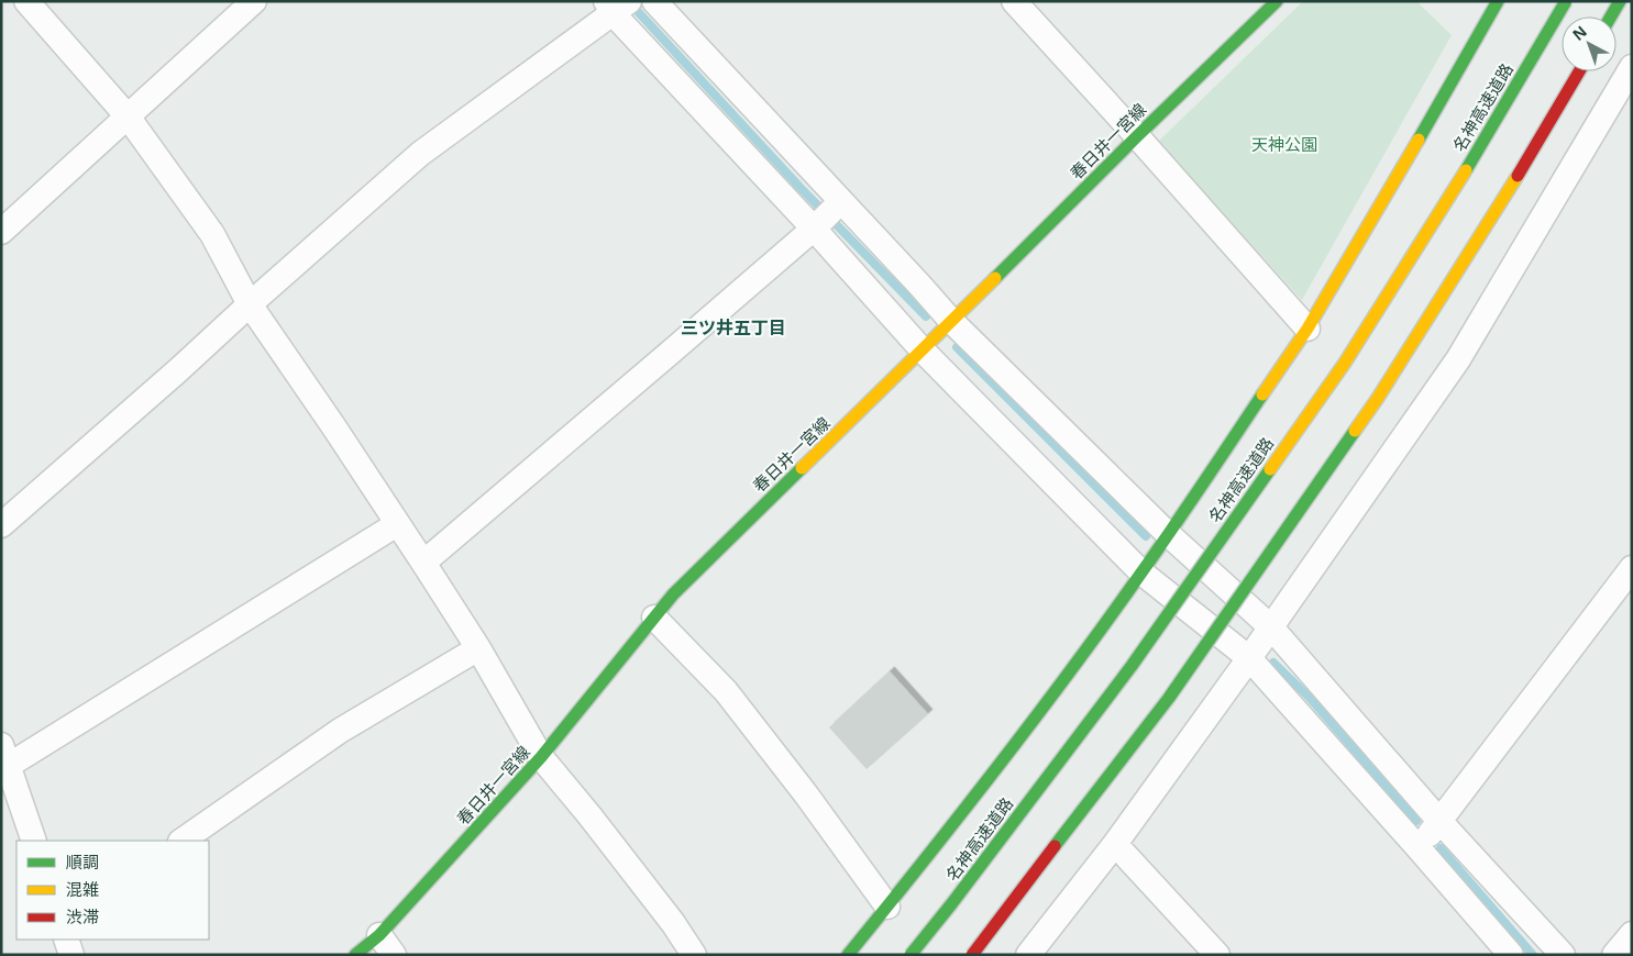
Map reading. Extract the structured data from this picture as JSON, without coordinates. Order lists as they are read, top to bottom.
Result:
{
  "streets": {
    "main road": ["名神高速道路", "春日井一宮線"]
  },
  "districts": ["三ツ井五丁目"],
  "parks": ["天神公園"],
  "legend": ["順調", "混雑", "渋滞"],
  "north": "top left"
}
